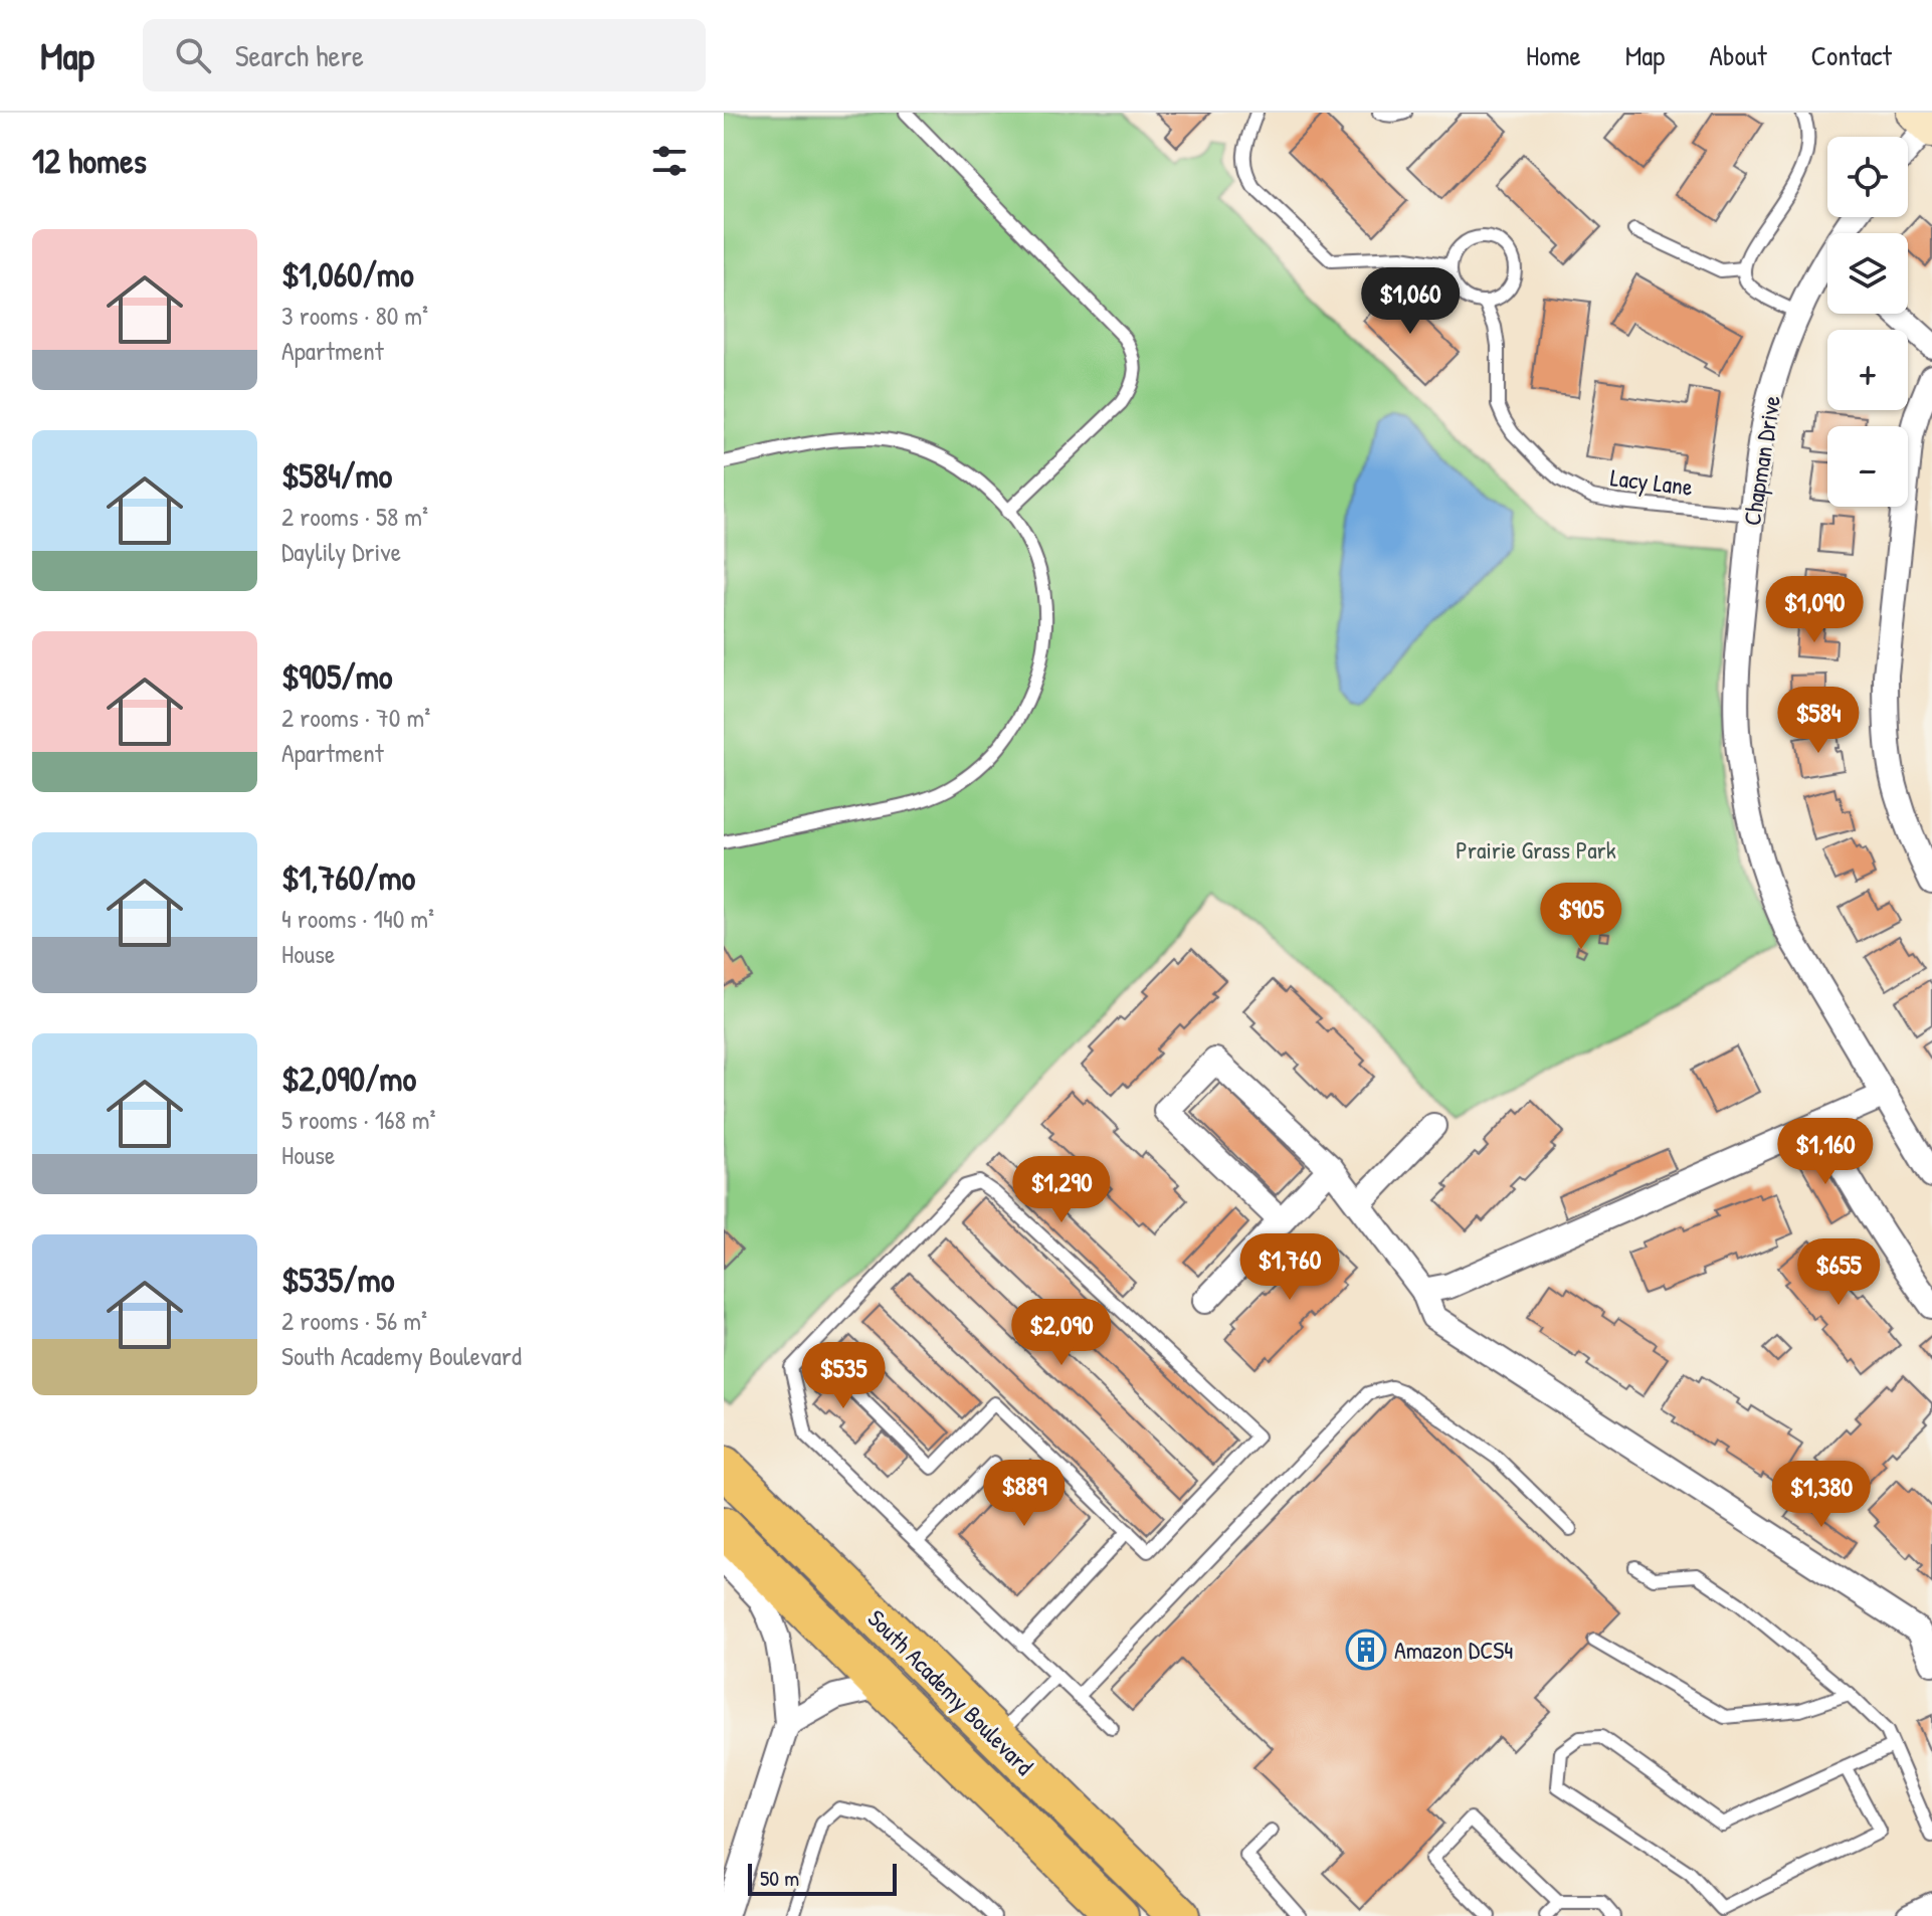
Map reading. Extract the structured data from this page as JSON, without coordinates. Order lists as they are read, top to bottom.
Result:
{
  "streets": {
    "highway": ["South Academy Boulevard"],
    "street": ["Chapman Drive"],
    "lane": ["Lacy Lane"]
  },
  "crossings": [
    ["Chapman Drive", "Lacy Lane"]
  ],
  "parks": ["Prairie Grass Park"],
  "places": {
    "building": ["Amazon DCS4"]
  },
  "scale_bar": "50 m",
  "page": {
    "header": "Map",
    "search": "Search here",
    "nav": [
      "Home",
      "Map",
      "About",
      "Contact"
    ],
    "heading": "12 homes",
    "map_buttons": ["+", "−"],
    "list": [
      {
        "name": "$1,060/mo",
        "note": "3 rooms · 80 m² · Apartment"
      },
      {
        "name": "$584/mo",
        "note": "2 rooms · 58 m² · Daylily Drive"
      },
      {
        "name": "$905/mo",
        "note": "2 rooms · 70 m² · Apartment"
      },
      {
        "name": "$1,760/mo",
        "note": "4 rooms · 140 m² · House"
      },
      {
        "name": "$2,090/mo",
        "note": "5 rooms · 168 m² · House"
      },
      {
        "name": "$535/mo",
        "note": "2 rooms · 56 m² · South Academy Boulevard"
      }
    ],
    "price": [
      "$1,060",
      "$1,090",
      "$584",
      "$905",
      "$1,160",
      "$1,290",
      "$1,760",
      "$655",
      "$2,090",
      "$535",
      "$889",
      "$1,380"
    ],
    "scale": "50 m"
  }
}
